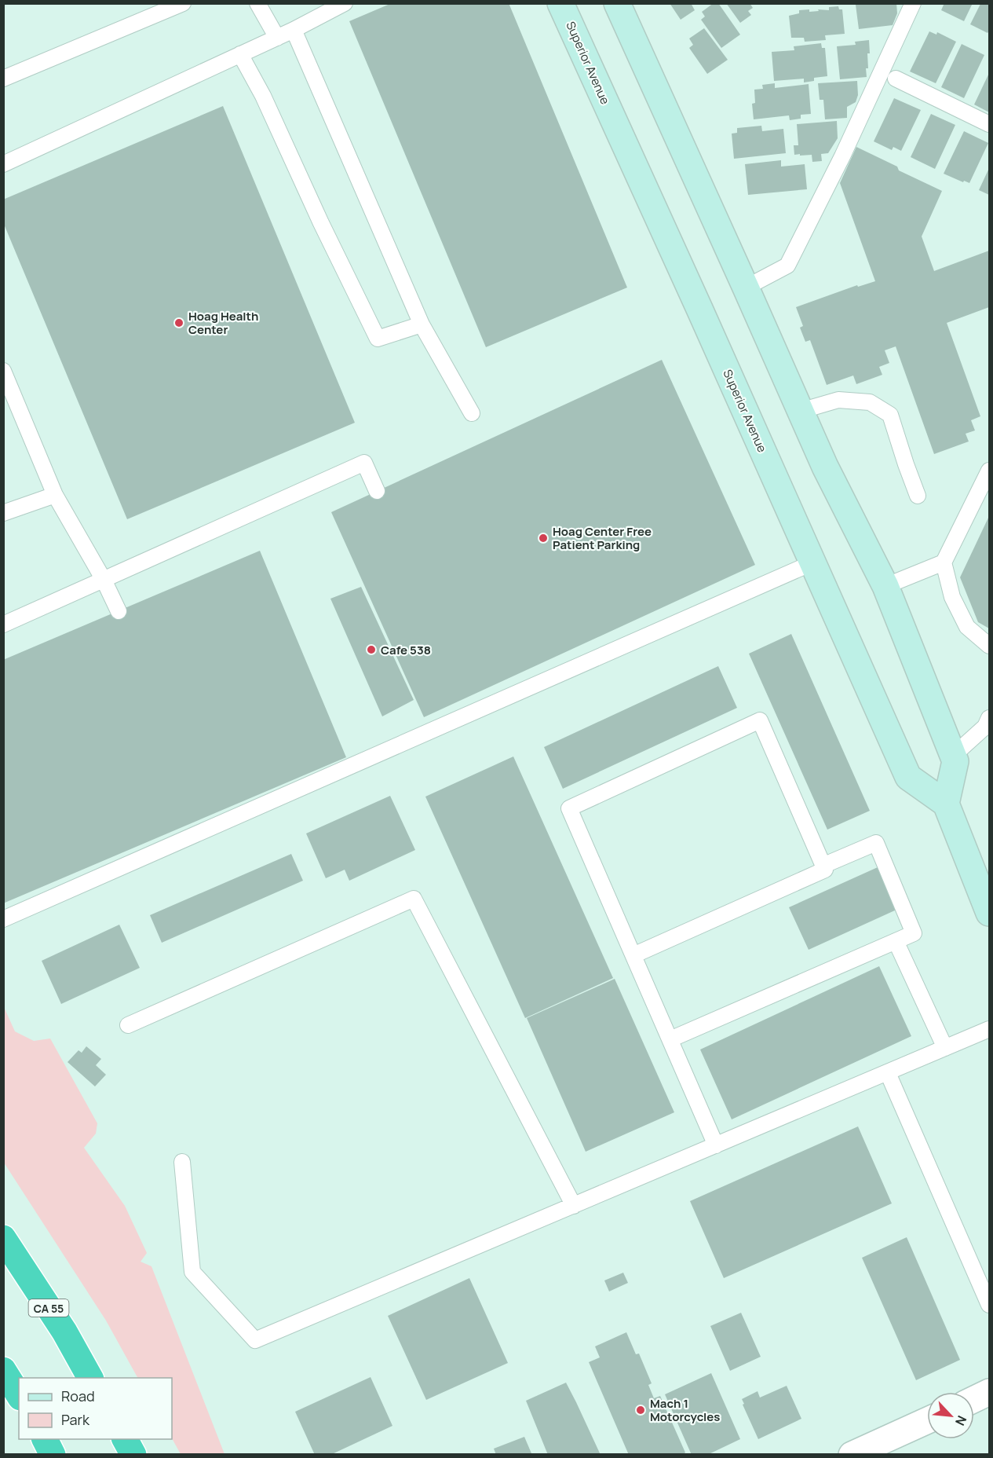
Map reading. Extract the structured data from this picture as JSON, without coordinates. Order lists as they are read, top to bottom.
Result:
{
  "streets": {
    "highway": ["CA 55"],
    "main road": ["Superior Avenue"]
  },
  "places": [
    "Hoag Health Center",
    "Hoag Center Free Patient Parking",
    "Cafe 538",
    "Mach 1 Motorcycles"
  ],
  "legend": ["Road", "Park"],
  "north": "bottom right"
}
